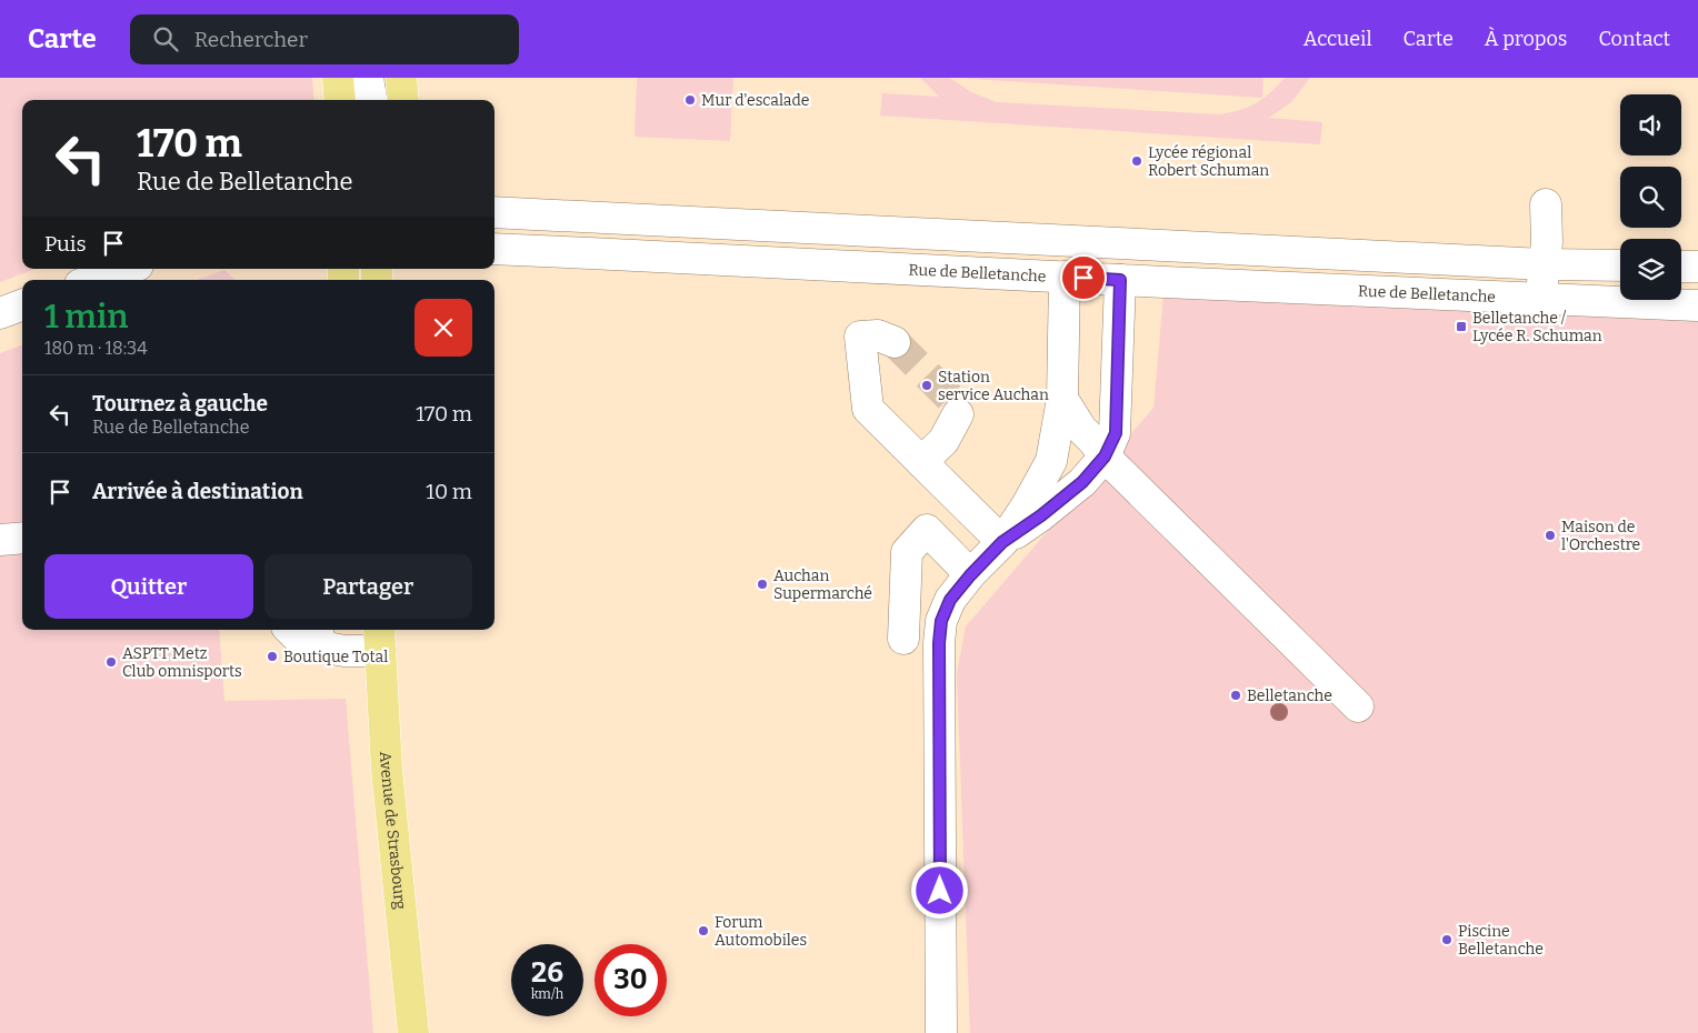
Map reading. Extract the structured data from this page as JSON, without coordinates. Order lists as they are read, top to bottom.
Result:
{
  "streets": {
    "main road": ["Avenue de Strasbourg"],
    "street": ["Rue de Belletanche"]
  },
  "places": {
    "other": [
      "Mur d'escalade",
      "Lycée régional Robert Schuman",
      "Station service Auchan",
      "Maison de l'Orchestre",
      "Auchan Supermarché",
      "Boutique Total",
      "ASPTT Metz Club omnisports",
      "Belletanche",
      "Forum Automobiles",
      "Piscine Belletanche"
    ],
    "transit": ["Belletanche / Lycée R. Schuman"]
  },
  "page": {
    "header": "Carte",
    "search": "Rechercher",
    "nav": [
      "Accueil",
      "Carte",
      "À propos",
      "Contact"
    ],
    "turn": ["170 m", "Rue de Belletanche"],
    "then": "Puis",
    "heading": ["1 min", "180 m · 18:34"],
    "list": [
      {
        "name": "Tournez à gauche",
        "note": "Rue de Belletanche",
        "value": "170 m"
      },
      {
        "name": "Arrivée à destination",
        "value": "10 m"
      }
    ],
    "buttons": ["Quitter", "Partager"],
    "speed": "26 km/h",
    "limit": "30"
  }
}
